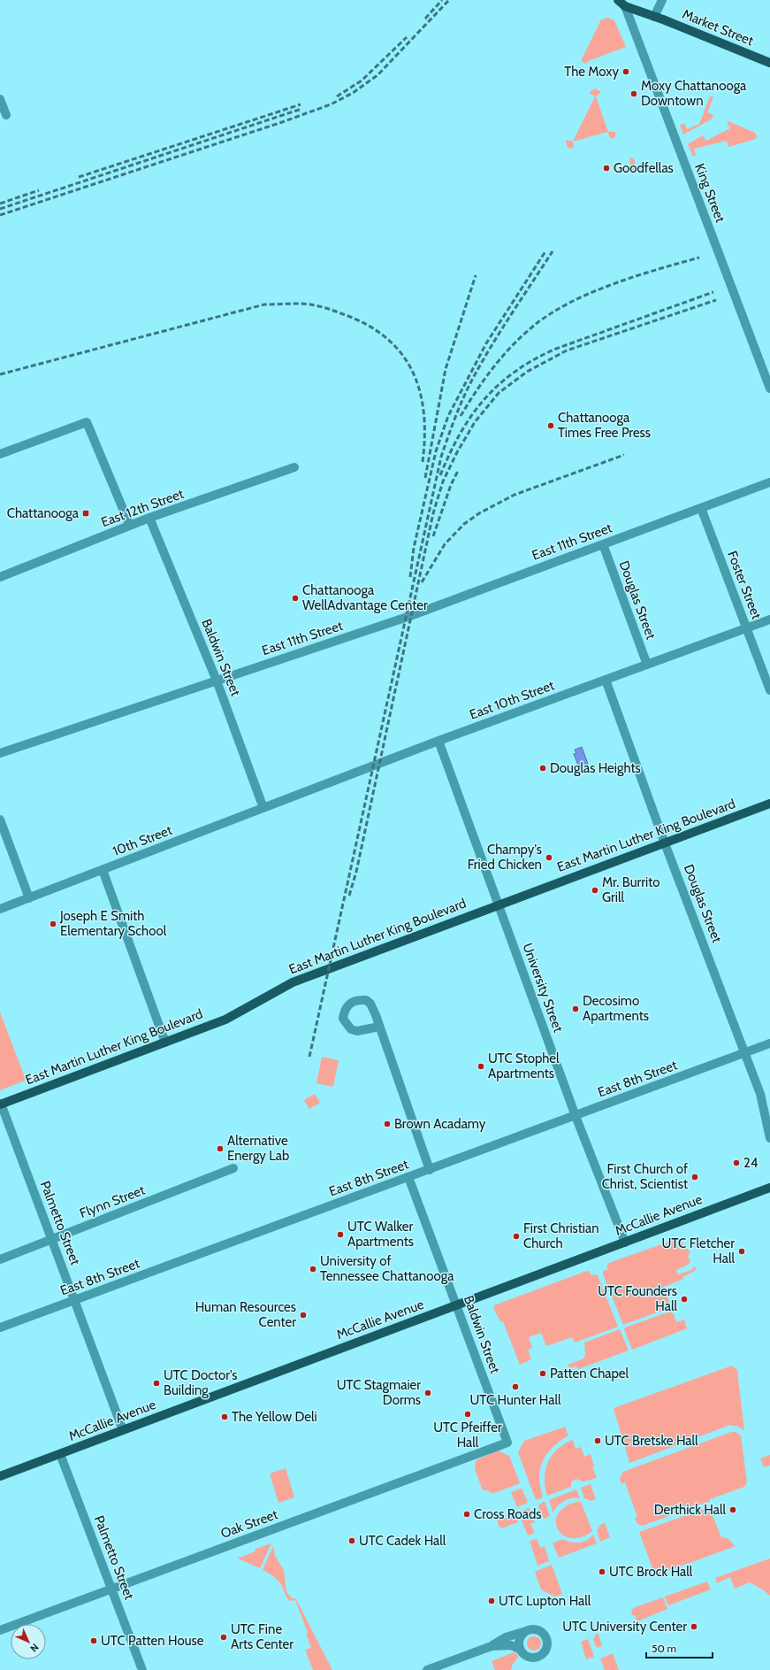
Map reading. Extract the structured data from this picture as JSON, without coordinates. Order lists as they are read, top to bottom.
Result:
{
  "streets": {
    "main road": ["Market Street", "East Martin Luther King Boulevard", "McCallie Avenue"],
    "street": [
      "King Street",
      "East 12th Street",
      "East 11th Street",
      "Foster Street",
      "Douglas Street",
      "Baldwin Street",
      "East 10th Street",
      "10th Street",
      "University Street",
      "East 8th Street",
      "Flynn Street",
      "Palmetto Street",
      "Oak Street"
    ]
  },
  "crossings": [
    ["Market Street", "King Street"],
    ["East 12th Street", "Baldwin Street"],
    ["East 11th Street", "Foster Street"],
    ["East 11th Street", "Douglas Street"],
    ["East 11th Street", "Baldwin Street"],
    ["Foster Street", "East 10th Street"],
    ["Douglas Street", "East 10th Street"],
    ["Douglas Street", "East Martin Luther King Boulevard"],
    ["Douglas Street", "East 8th Street"],
    ["Baldwin Street", "East 10th Street"],
    ["Baldwin Street", "10th Street"],
    ["Baldwin Street", "East 8th Street"],
    ["Baldwin Street", "McCallie Avenue"],
    ["Baldwin Street", "Oak Street"],
    ["East 10th Street", "10th Street"],
    ["East 10th Street", "University Street"],
    ["East Martin Luther King Boulevard", "University Street"],
    ["East Martin Luther King Boulevard", "Palmetto Street"],
    ["University Street", "East 8th Street"],
    ["University Street", "McCallie Avenue"],
    ["East 8th Street", "Palmetto Street"],
    ["Flynn Street", "Palmetto Street"],
    ["McCallie Avenue", "Palmetto Street"],
    ["Palmetto Street", "Oak Street"]
  ],
  "places": {
    "other": [
      "The Moxy",
      "Moxy Chattanooga Downtown",
      "Goodfellas",
      "Chattanooga Times Free Press",
      "Chattanooga WellAdvantage Center",
      "Douglas Heights",
      "Champy's Fried Chicken",
      "Mr. Burrito Grill",
      "Joseph E Smith Elementary School",
      "Decosimo Apartments",
      "UTC Stophel Apartments",
      "Brown Acadamy",
      "Alternative Energy Lab",
      "24",
      "First Church of Christ, Scientist",
      "UTC Walker Apartments",
      "First Christian Church",
      "UTC Fletcher Hall",
      "University of Tennessee Chattanooga",
      "UTC Founders Hall",
      "Human Resources Center",
      "Patten Chapel",
      "UTC Doctor's Building",
      "UTC Hunter Hall",
      "UTC Stagmaier Dorms",
      "UTC Pfeiffer Hall",
      "The Yellow Deli",
      "UTC Bretske Hall",
      "Derthick Hall",
      "Cross Roads",
      "UTC Cadek Hall",
      "UTC Brock Hall",
      "UTC Lupton Hall",
      "UTC University Center",
      "UTC Fine Arts Center",
      "UTC Patten House"
    ],
    "transit": ["Chattanooga"]
  },
  "scale_bar": "50 m",
  "north": "bottom right"
}
